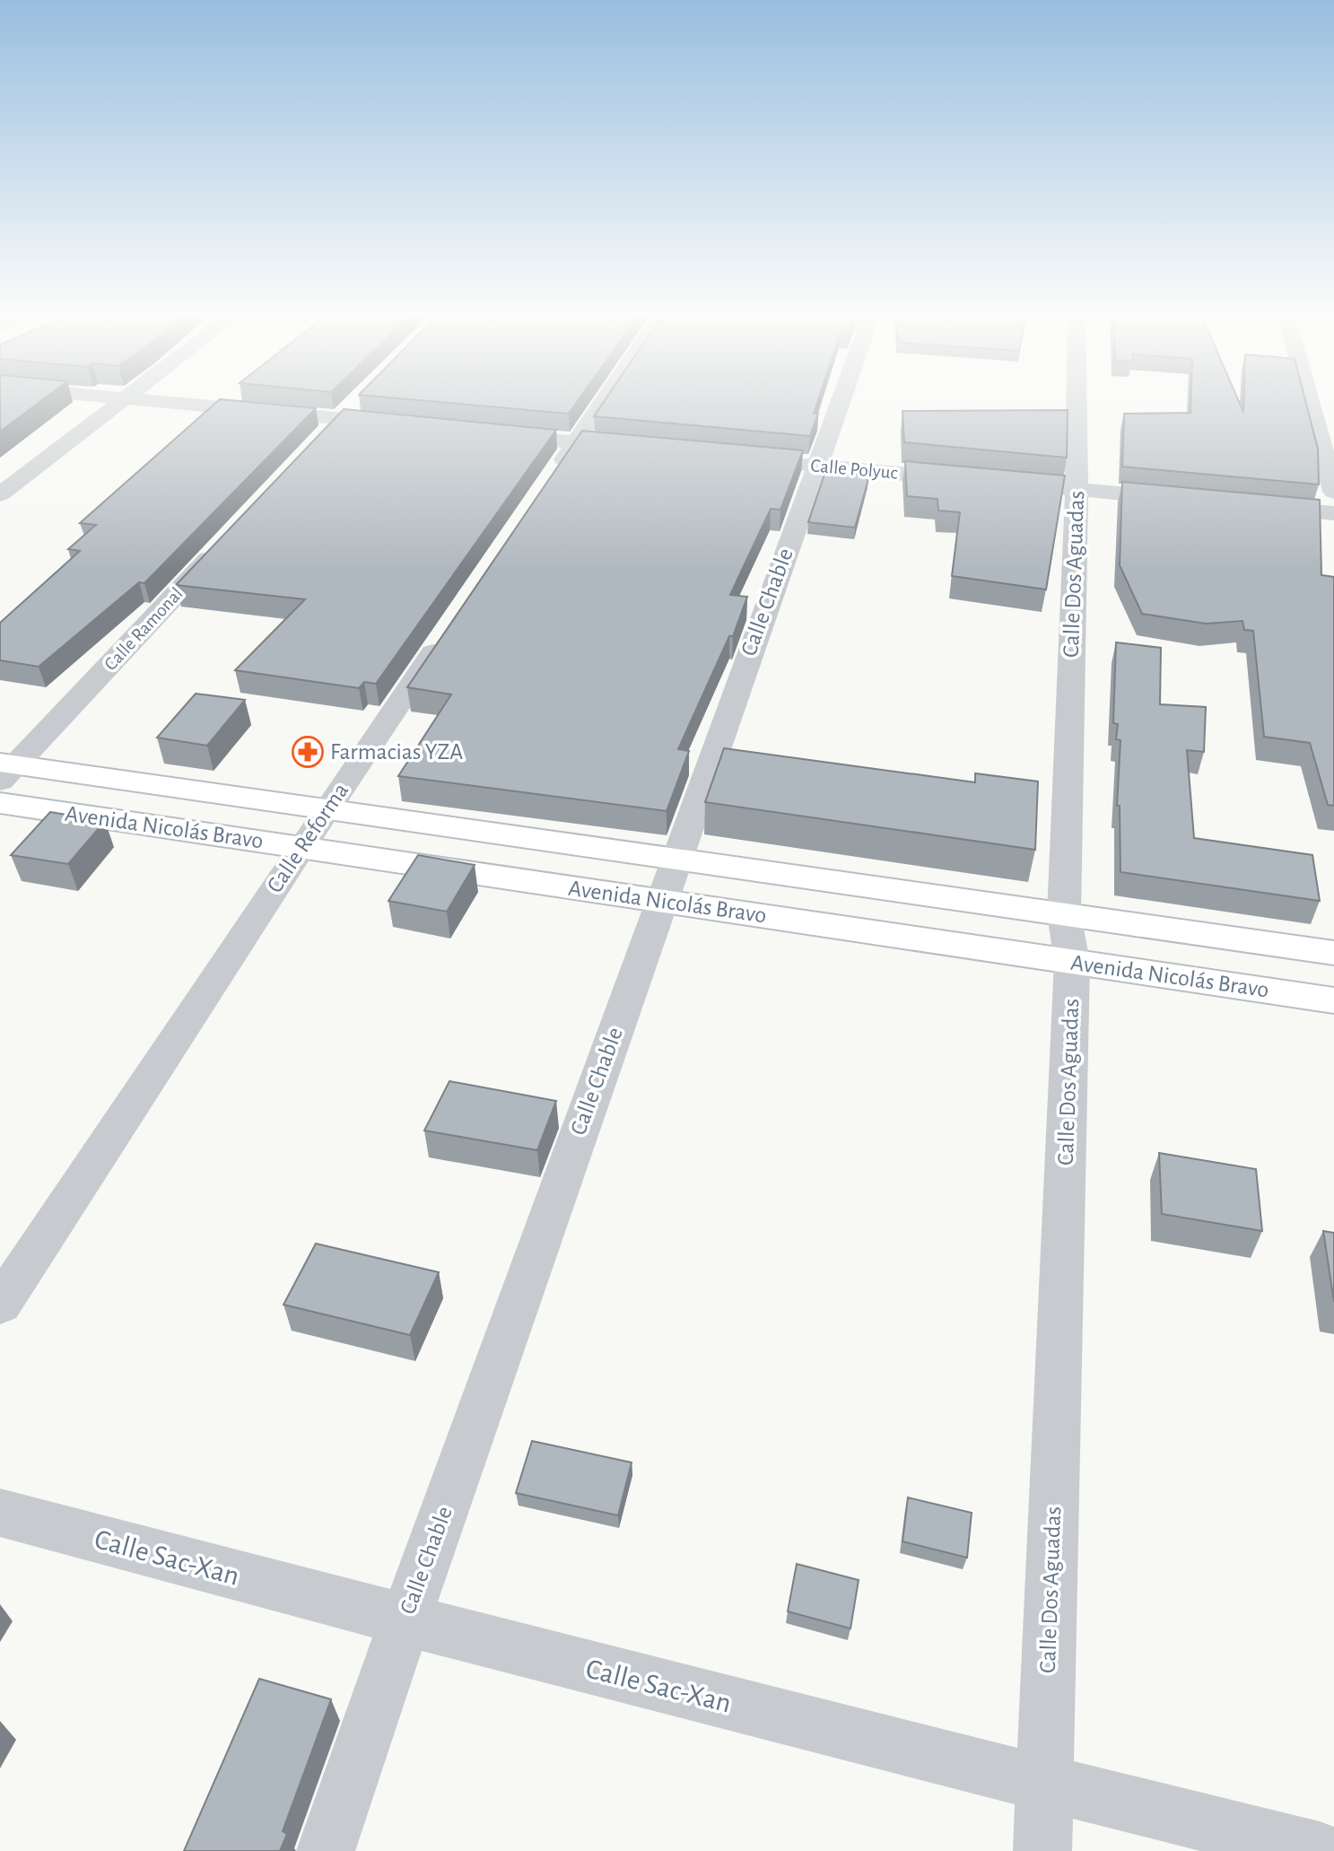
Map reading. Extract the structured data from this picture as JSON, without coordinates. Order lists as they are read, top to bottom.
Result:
{
  "streets": {
    "main road": ["Avenida Nicolás Bravo"],
    "street": [
      "Calle Polyuc",
      "Calle Dos Aguadas",
      "Calle Chable",
      "Calle Ramonal",
      "Calle Reforma",
      "Calle Sac-Xan"
    ]
  },
  "crossings": [
    ["Calle Polyuc", "Calle Chable"],
    ["Calle Dos Aguadas", "Avenida Nicolás Bravo"],
    ["Calle Dos Aguadas", "Calle Sac-Xan"],
    ["Calle Chable", "Avenida Nicolás Bravo"],
    ["Calle Chable", "Calle Sac-Xan"],
    ["Calle Ramonal", "Avenida Nicolás Bravo"],
    ["Avenida Nicolás Bravo", "Calle Reforma"]
  ],
  "places": {
    "pharmacy": ["Farmacias YZA"]
  }
}
